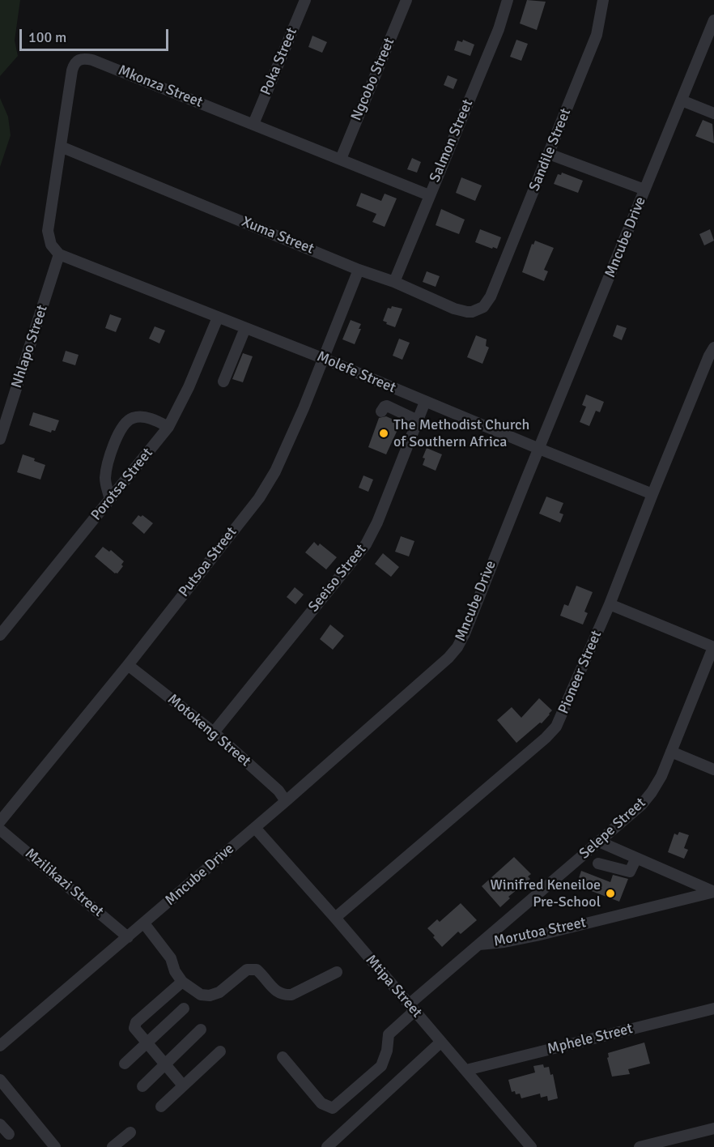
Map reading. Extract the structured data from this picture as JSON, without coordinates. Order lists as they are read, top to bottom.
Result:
{
  "streets": {
    "street": [
      "Poka Street",
      "Ngcobo Street",
      "Mkonza Street",
      "Salmon Street",
      "Sandile Street",
      "Xuma Street",
      "Mncube Drive",
      "Nhlapo Street",
      "Molefe Street",
      "Porotsa Street",
      "Putsoa Street",
      "Seeiso Street",
      "Pioneer Street",
      "Motokeng Street",
      "Selepe Street",
      "Mzilikazi Street",
      "Morutoa Street",
      "Mtipa Street",
      "Mphele Street"
    ]
  },
  "crossings": [
    ["Poka Street", "Mkonza Street"],
    ["Ngcobo Street", "Mkonza Street"],
    ["Mkonza Street", "Salmon Street"],
    ["Mkonza Street", "Xuma Street"],
    ["Mkonza Street", "Nhlapo Street"],
    ["Mkonza Street", "Molefe Street"],
    ["Salmon Street", "Xuma Street"],
    ["Sandile Street", "Xuma Street"],
    ["Xuma Street", "Putsoa Street"],
    ["Mncube Drive", "Molefe Street"],
    ["Mncube Drive", "Motokeng Street"],
    ["Mncube Drive", "Mzilikazi Street"],
    ["Mncube Drive", "Mtipa Street"],
    ["Nhlapo Street", "Molefe Street"],
    ["Molefe Street", "Porotsa Street"],
    ["Molefe Street", "Putsoa Street"],
    ["Molefe Street", "Seeiso Street"],
    ["Molefe Street", "Pioneer Street"],
    ["Putsoa Street", "Motokeng Street"],
    ["Seeiso Street", "Motokeng Street"],
    ["Pioneer Street", "Mtipa Street"],
    ["Selepe Street", "Morutoa Street"],
    ["Selepe Street", "Mtipa Street"],
    ["Mtipa Street", "Mphele Street"]
  ],
  "places": ["The Methodist Church of Southern Africa", "Winifred Keneiloe Pre-School"],
  "scale_bar": "100 m"
}
